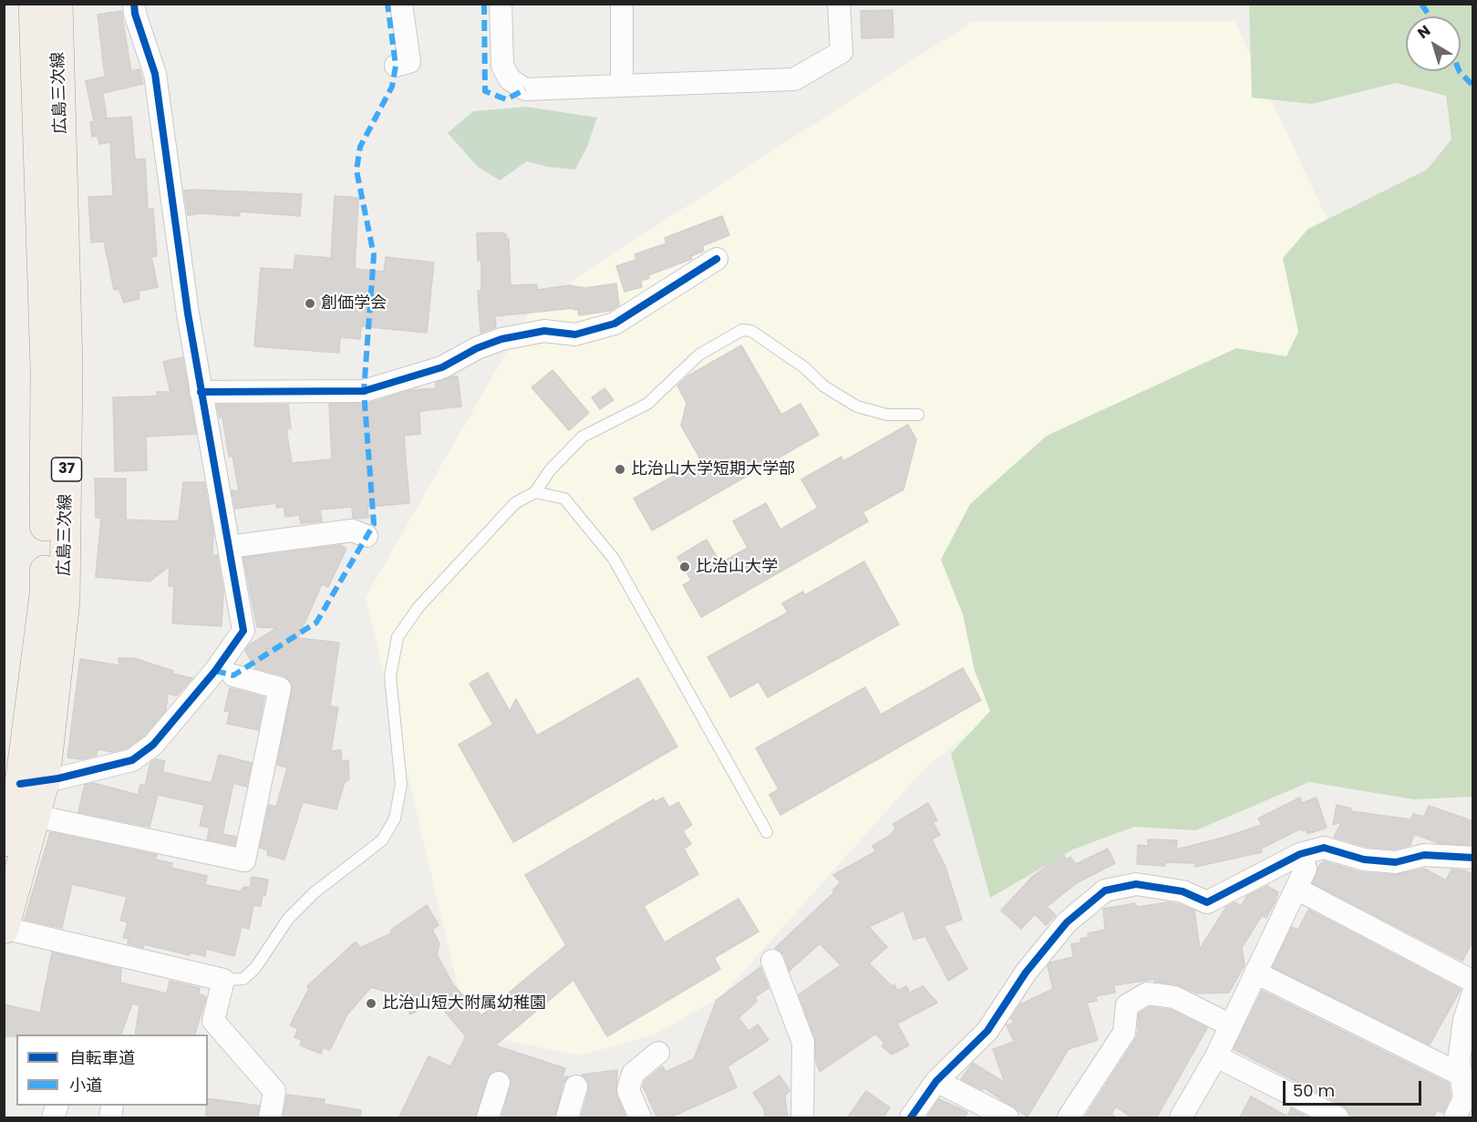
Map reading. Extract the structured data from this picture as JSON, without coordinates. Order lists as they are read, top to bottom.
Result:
{
  "streets": {
    "main road": ["広島三次線", "37"]
  },
  "places": [
    "創価学会",
    "比治山大学短期大学部",
    "比治山大学",
    "比治山短大附属幼稚園"
  ],
  "legend": ["自転車道", "小道"],
  "scale_bar": "50 m",
  "north": "top left"
}
